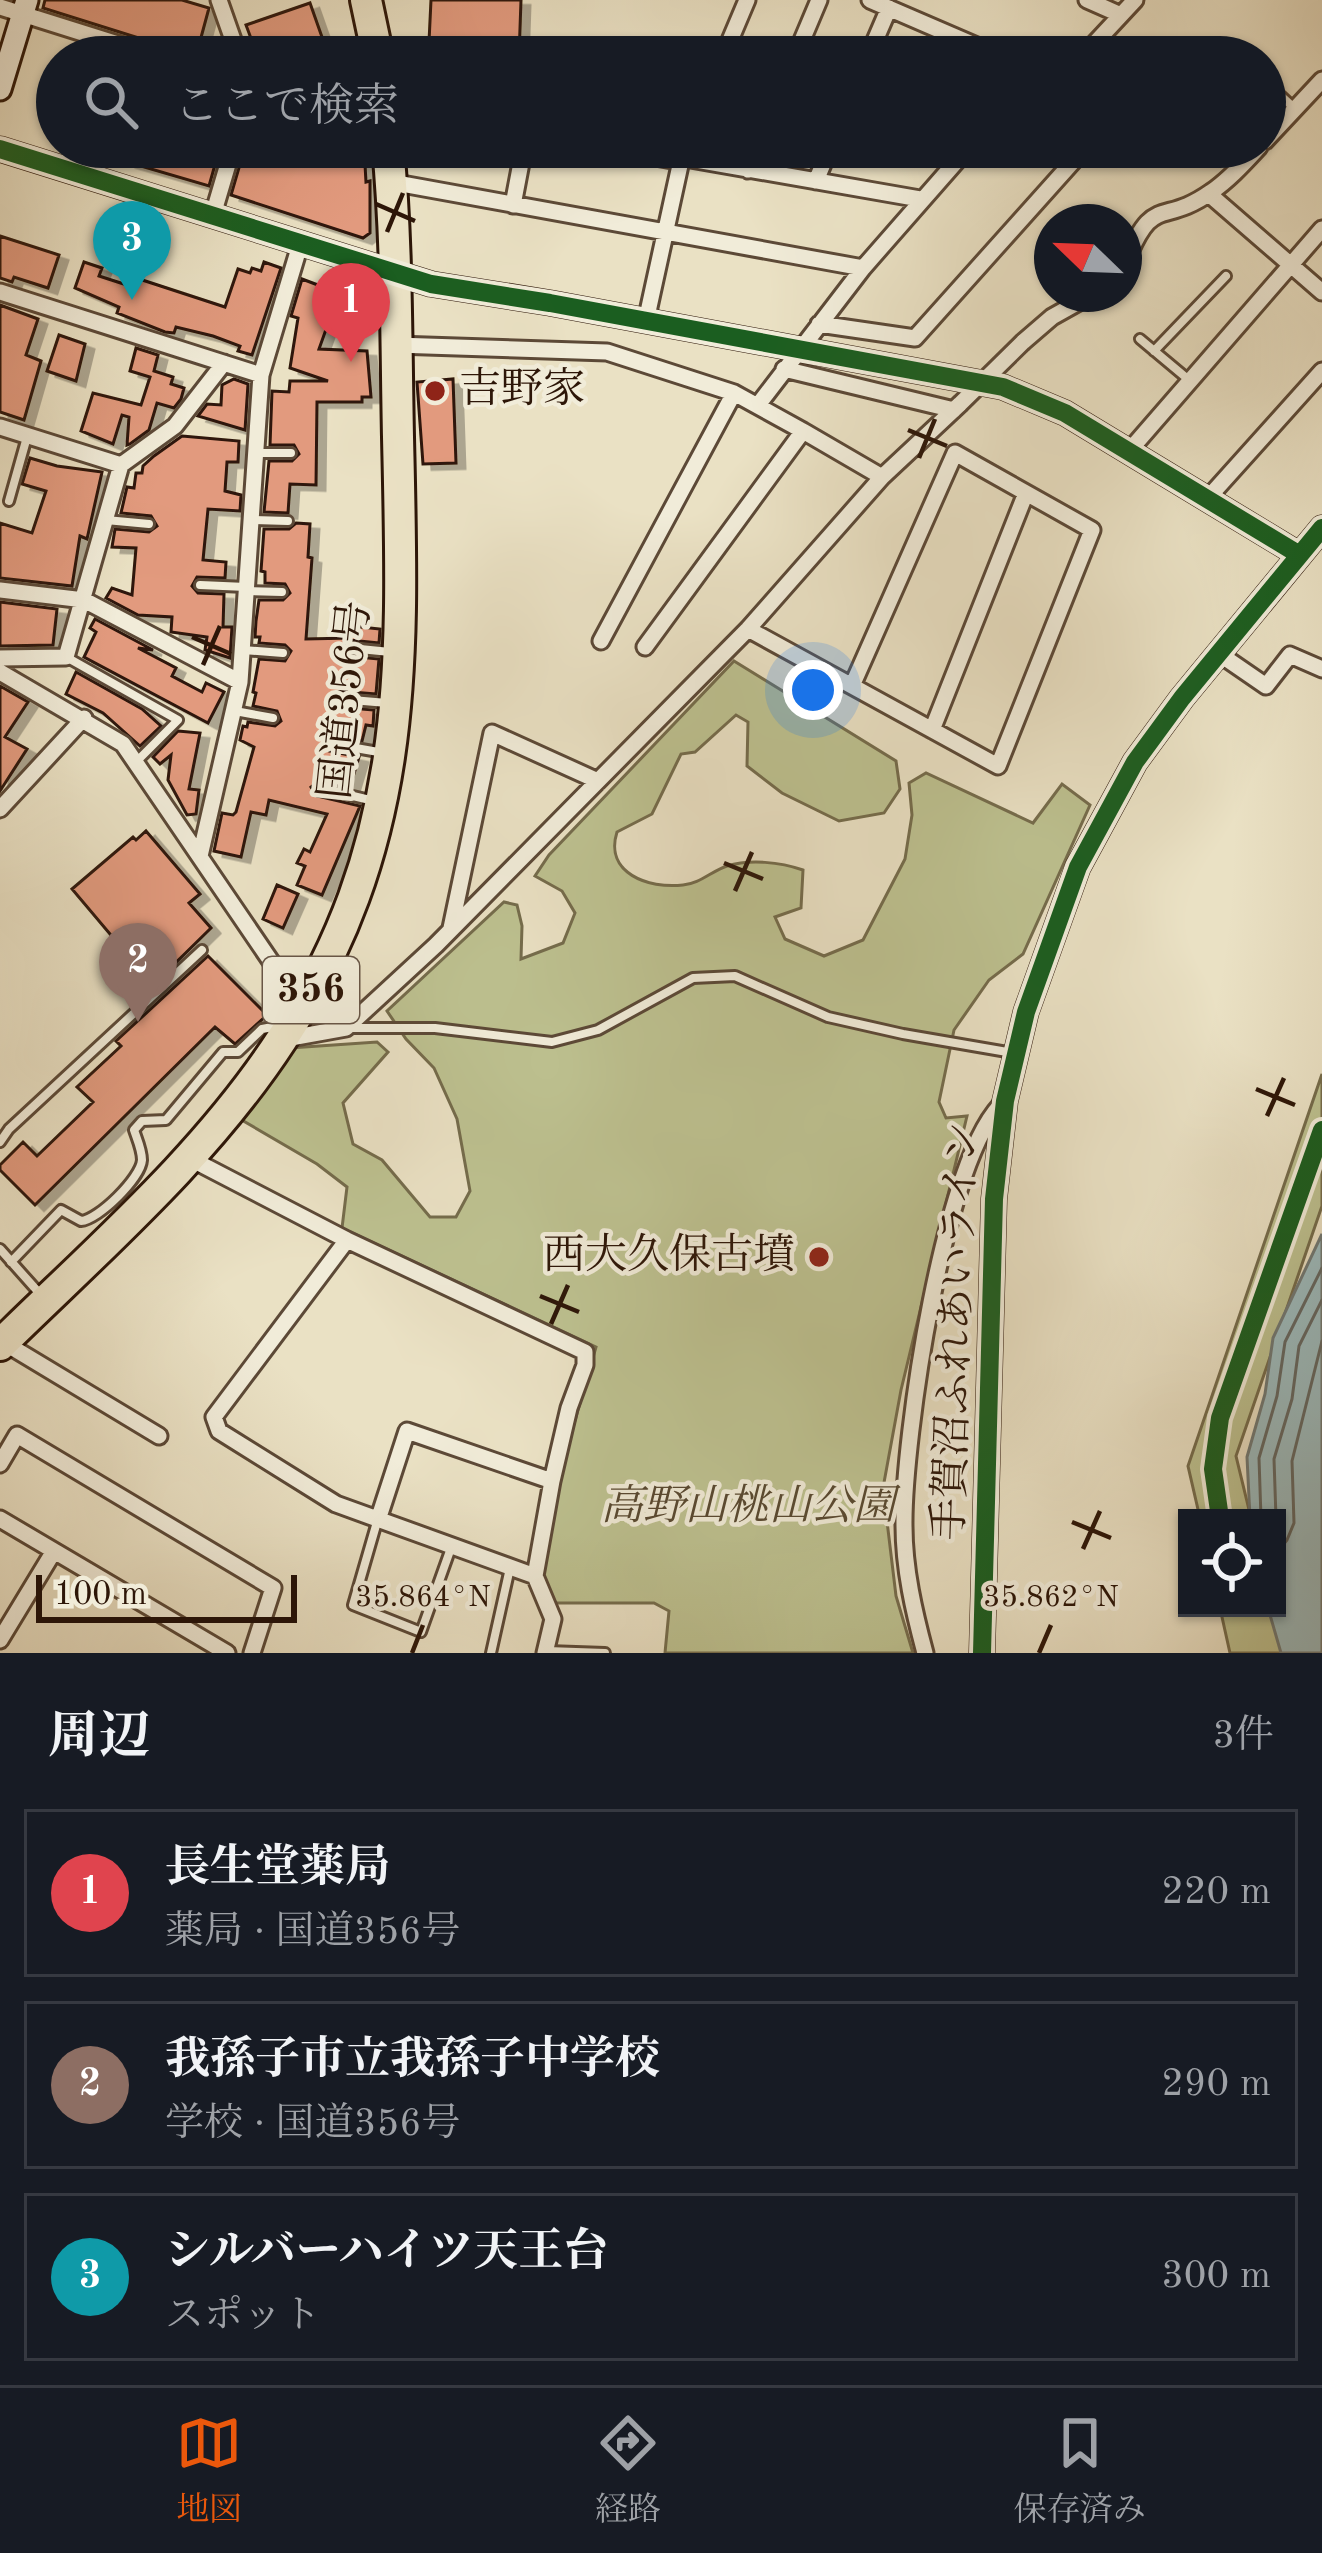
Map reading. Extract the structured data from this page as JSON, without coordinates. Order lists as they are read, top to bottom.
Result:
{
  "streets": {
    "highway": ["国道356号", "356"],
    "street": ["手賀沼ふれあいライン"]
  },
  "parks": ["高野山桃山公園"],
  "places": ["吉野家", "西大久保古墳"],
  "scale_bar": "100 m",
  "north": "top left",
  "page": {
    "search": "ここで検索",
    "pins": ["3", "1", "2"],
    "scale": "100 m",
    "heading": ["周辺", "3件"],
    "list": [
      {
        "mark": "1",
        "name": "長生堂薬局",
        "note": "薬局 · 国道356号",
        "value": "220 m"
      },
      {
        "mark": "2",
        "name": "我孫子市立我孫子中学校",
        "note": "学校 · 国道356号",
        "value": "290 m"
      },
      {
        "mark": "3",
        "name": "シルバーハイツ天王台",
        "note": "スポット",
        "value": "300 m"
      }
    ],
    "nav": ["地図", "経路", "保存済み"]
  },
  "coordinates": ["35.864°N", "35.862°N"]
}
